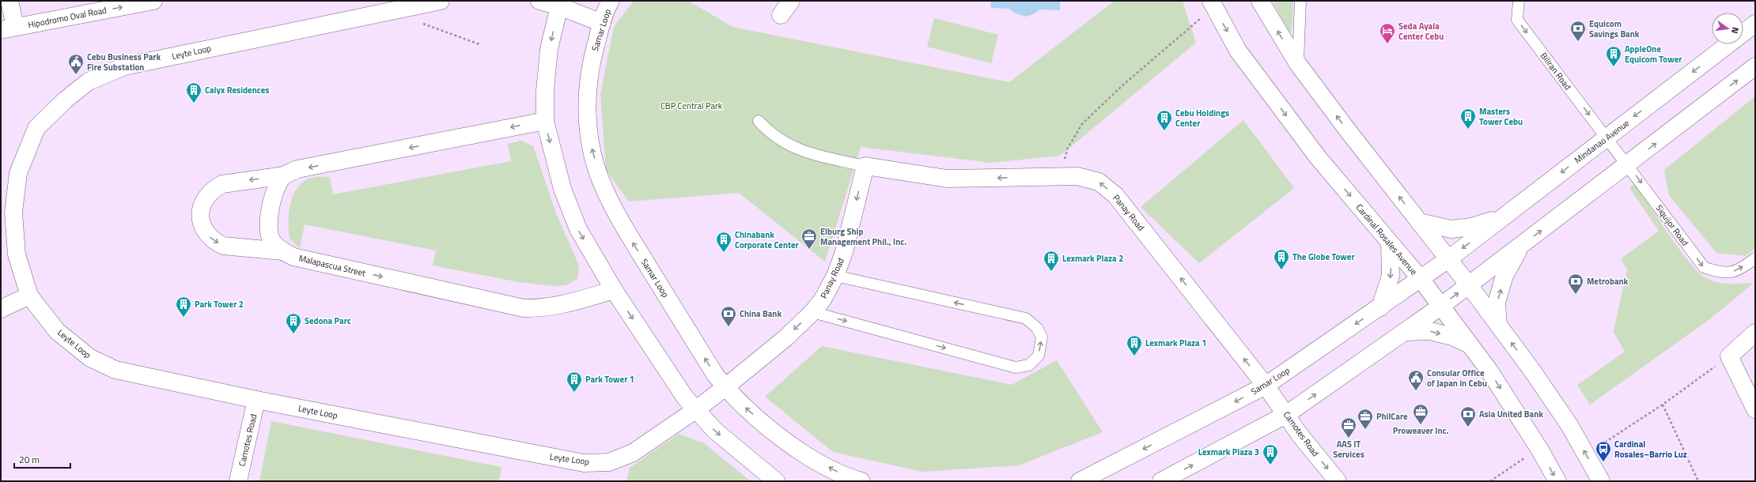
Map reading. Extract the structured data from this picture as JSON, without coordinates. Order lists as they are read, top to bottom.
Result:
{
  "streets": {
    "street": [
      "Hipodromo Oval Road",
      "Samar Loop",
      "Leyte Loop",
      "Mindanao Avenue",
      "Panay Road",
      "Cardinal Rosales Avenue",
      "Malapascua Street",
      "Camotes Road"
    ],
    "lane": ["Biliran Road", "Siquijor Road"]
  },
  "crossings": [
    ["Samar Loop", "Leyte Loop"],
    ["Samar Loop", "Mindanao Avenue"],
    ["Samar Loop", "Panay Road"],
    ["Samar Loop", "Cardinal Rosales Avenue"],
    ["Samar Loop", "Camotes Road"],
    ["Leyte Loop", "Panay Road"],
    ["Leyte Loop", "Camotes Road"],
    ["Biliran Road", "Mindanao Avenue"],
    ["Biliran Road", "Siquijor Road"],
    ["Mindanao Avenue", "Siquijor Road"],
    ["Panay Road", "Camotes Road"]
  ],
  "one_way": [
    "Hipodromo Oval Road",
    "Biliran Road",
    "Siquijor Road",
    "Camotes Road"
  ],
  "parks": ["CBP Central Park"],
  "places": {
    "bank": [
      "Equicom Savings Bank",
      "Metrobank",
      "China Bank",
      "Asia United Bank"
    ],
    "hotel": ["Seda Ayala Center Cebu"],
    "building": [
      "AppleOne Equicom Tower",
      "Calyx Residences",
      "Masters Tower Cebu",
      "Cebu Holdings Center",
      "Chinabank Corporate Center",
      "The Globe Tower",
      "Lexmark Plaza 2",
      "Park Tower 2",
      "Sedona Parc",
      "Lexmark Plaza 1",
      "Park Tower 1",
      "Lexmark Plaza 3"
    ],
    "public building": ["Cebu Business Park Fire Substation", "Consular Office of Japan in Cebu"],
    "office": [
      "Elburg Ship Management Phil., Inc.",
      "Proweaver Inc.",
      "PhilCare",
      "AAS IT Services"
    ],
    "bus stop": ["Cardinal Rosales–Barrio Luz"]
  },
  "scale_bar": "20 m",
  "north": "right"
}
